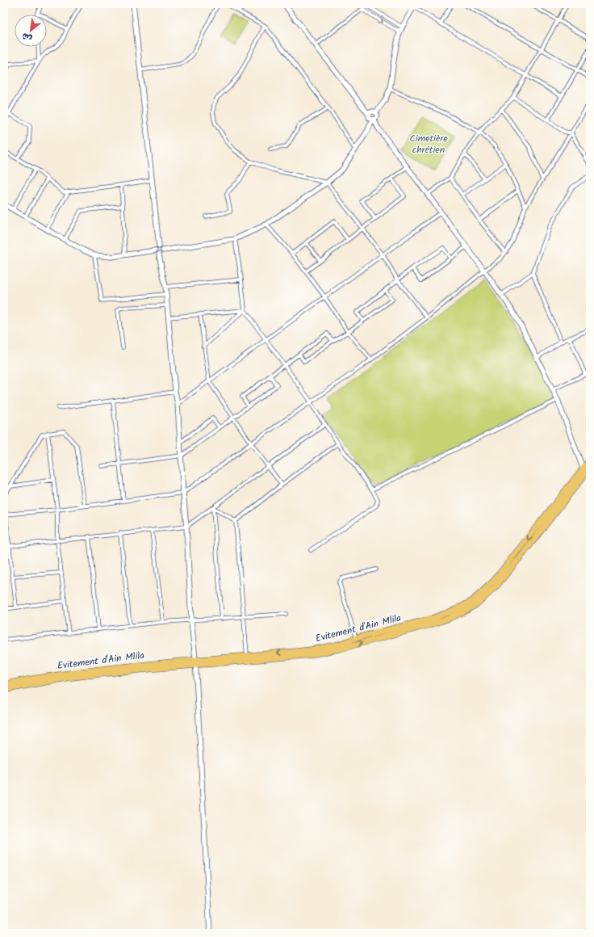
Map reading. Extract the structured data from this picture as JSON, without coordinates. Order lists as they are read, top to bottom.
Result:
{
  "streets": {
    "highway": ["Evitement d'Ain Mlila"]
  },
  "parks": ["Cimetière chrétien"],
  "north": "bottom left"
}
